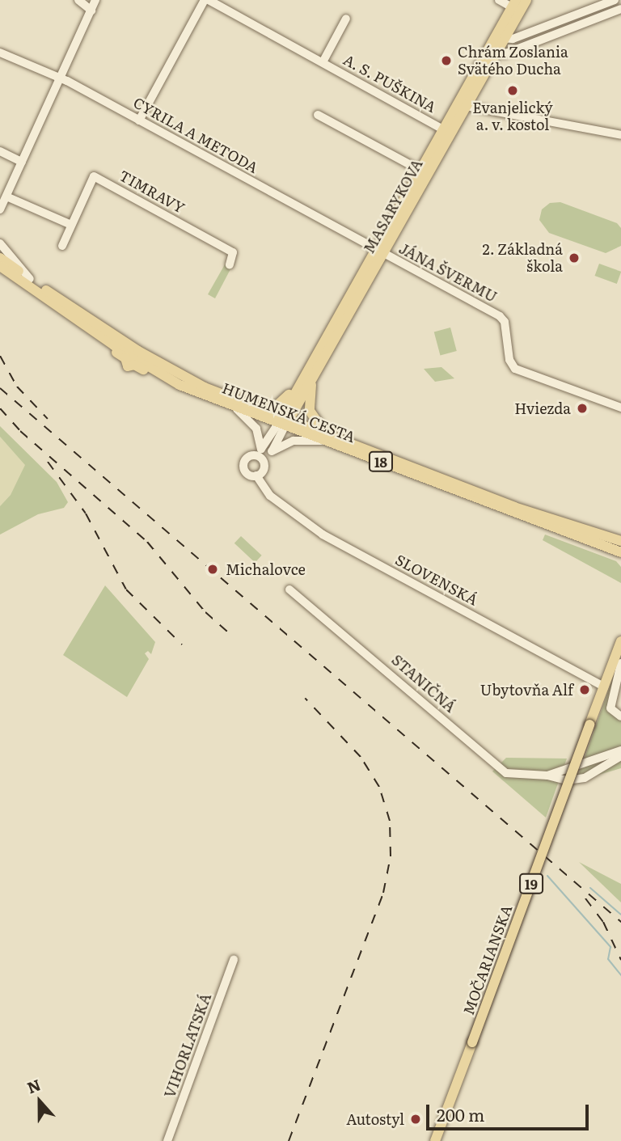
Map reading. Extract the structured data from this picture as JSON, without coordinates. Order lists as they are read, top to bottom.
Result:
{
  "streets": {
    "main road": [
      "MASARYKOVA",
      "HUMENSKÁ CESTA",
      "18",
      "19",
      "MOČARIANSKA"
    ],
    "street": [
      "A. S. PUŠKINA",
      "CYRILA A METODA",
      "TIMRAVY",
      "JÁNA ŠVERMU",
      "SLOVENSKÁ",
      "STANIČNÁ",
      "VIHORLATSKÁ"
    ]
  },
  "crossings": [
    ["A. S. PUŠKINA", "MASARYKOVA"],
    ["CYRILA A METODA", "MASARYKOVA"],
    ["CYRILA A METODA", "JÁNA ŠVERMU"],
    ["MASARYKOVA", "JÁNA ŠVERMU"],
    ["MASARYKOVA", "HUMENSKÁ CESTA"],
    ["SLOVENSKÁ", "19"],
    ["SLOVENSKÁ", "MOČARIANSKA"],
    ["19", "MOČARIANSKA"]
  ],
  "places": [
    "Chrám Zoslania Svätého Ducha",
    "Evanjelický a. v. kostol",
    "2. Základná škola",
    "Hviezda",
    "Michalovce",
    "Ubytovňa Alf",
    "Autostyl"
  ],
  "scale_bar": "200 m",
  "north": "top"
}
